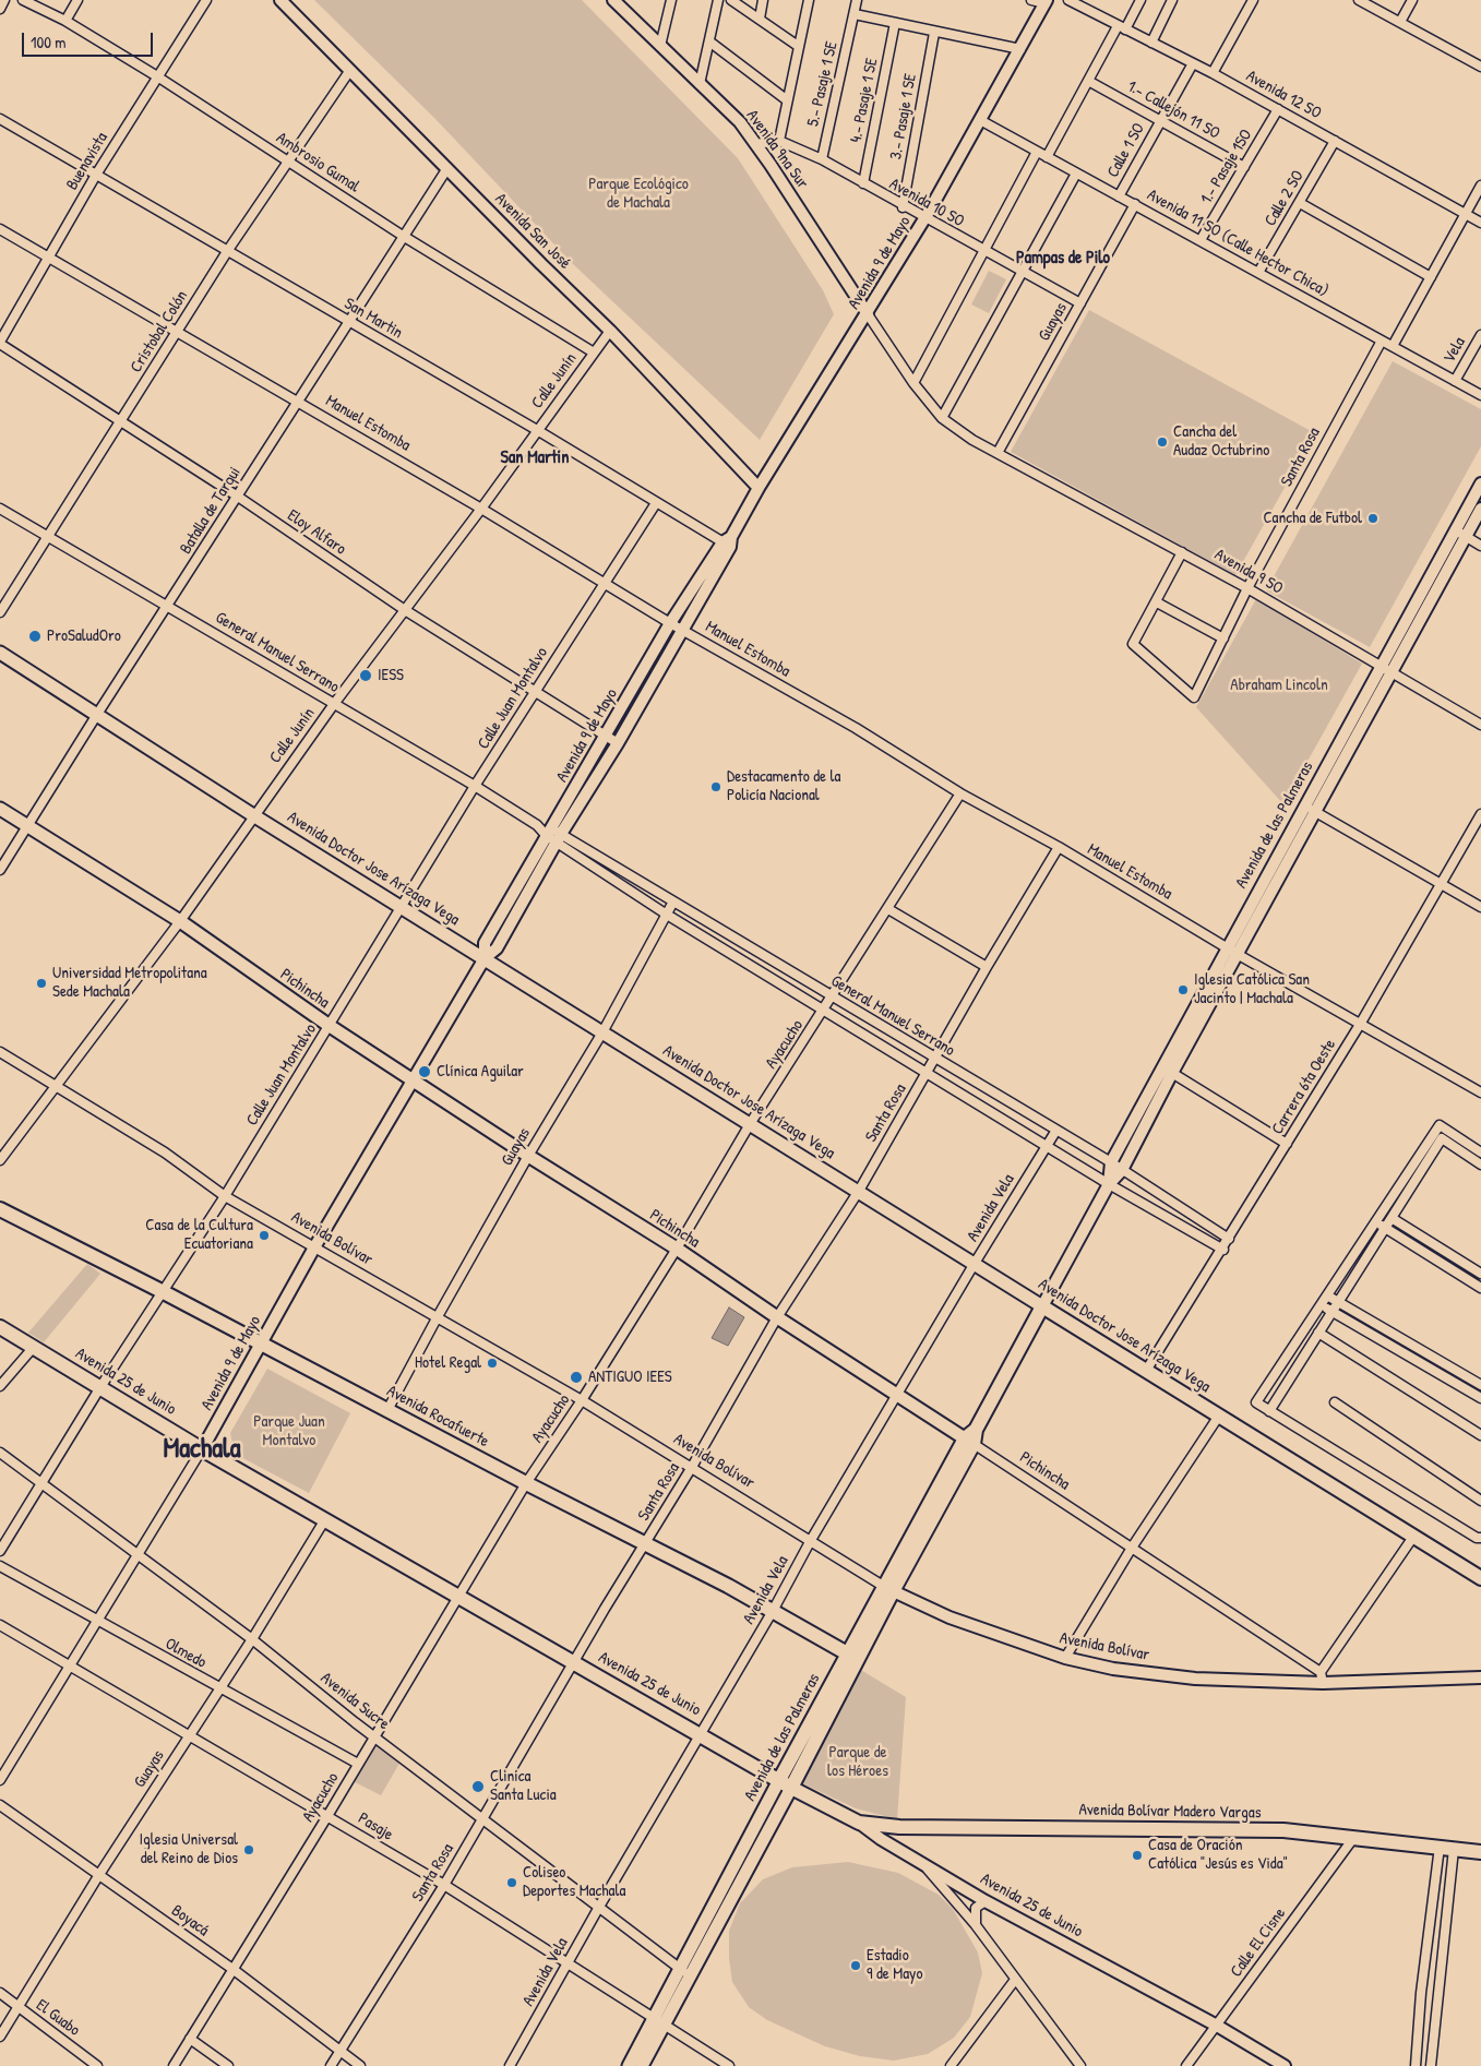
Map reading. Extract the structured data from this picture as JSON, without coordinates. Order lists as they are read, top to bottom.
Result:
{
  "streets": {
    "main road": [
      "Avenida de las Palmeras",
      "Avenida Doctor Jose Arízaga Vega",
      "Pichincha",
      "Avenida 25 de Junio",
      "Avenida Rocafuerte",
      "Avenida Bolívar Madero Vargas"
    ],
    "street": [
      "5.- Pasaje 1 SE",
      "Avenida 12 SO",
      "4.- Pasaje 1 SE",
      "1.- Callejón 11 SO",
      "3.- Pasaje 1 SE",
      "Avenida 9na Sur",
      "Calle 1 SO",
      "Buenavista",
      "Ambrosio Gumal",
      "1.- Pasaje 1SO",
      "Calle 2 SO",
      "Avenida 10 SO",
      "Avenida San José",
      "Avenida 11 SO (Calle Hector Chica)",
      "Avenida 9 de Mayo",
      "San Martin",
      "Guayas",
      "Cristobal Colón",
      "Vela",
      "Calle Junín",
      "Manuel Estomba",
      "Santa Rosa",
      "Batalla de Tarqui",
      "Eloy Alfaro",
      "Avenida 9 SO",
      "General Manuel Serrano",
      "Calle Juan Montalvo",
      "Ayacucho",
      "Carrera 6ta Oeste",
      "Avenida Vela",
      "Avenida Bolívar",
      "Olmedo",
      "Avenida Sucre",
      "Pasaje",
      "Boyacá",
      "Calle El Cisne",
      "El Guabo"
    ]
  },
  "crossings": [
    ["5.- Pasaje 1 SE", "Avenida 10 SO"],
    ["Avenida 12 SO", "Calle 1 SO"],
    ["Avenida 12 SO", "1.- Pasaje 1SO"],
    ["Avenida 12 SO", "Calle 2 SO"],
    ["4.- Pasaje 1 SE", "Avenida 10 SO"],
    ["1.- Callejón 11 SO", "Calle 1 SO"],
    ["1.- Callejón 11 SO", "1.- Pasaje 1SO"],
    ["3.- Pasaje 1 SE", "Avenida 10 SO"],
    ["Avenida 9na Sur", "Avenida 9 de Mayo"],
    ["Avenida 9na Sur", "Avenida 9 SO"],
    ["Calle 1 SO", "Avenida 11 SO (Calle Hector Chica)"],
    ["Buenavista", "Ambrosio Gumal"],
    ["Buenavista", "San Martin"],
    ["Buenavista", "Manuel Estomba"],
    ["Buenavista", "Eloy Alfaro"],
    ["Ambrosio Gumal", "Cristobal Colón"],
    ["Ambrosio Gumal", "Calle Junín"],
    ["Ambrosio Gumal", "Batalla de Tarqui"],
    ["1.- Pasaje 1SO", "Avenida 11 SO (Calle Hector Chica)"],
    ["Calle 2 SO", "Avenida 11 SO (Calle Hector Chica)"],
    ["Avenida 10 SO", "Avenida 9 de Mayo"],
    ["Avenida 10 SO", "Guayas"],
    ["Avenida San José", "Avenida 9 de Mayo"],
    ["Avenida San José", "Cristobal Colón"],
    ["Avenida San José", "Calle Junín"],
    ["Avenida San José", "Batalla de Tarqui"],
    ["Avenida 11 SO (Calle Hector Chica)", "Avenida 9 de Mayo"],
    ["Avenida 11 SO (Calle Hector Chica)", "Guayas"],
    ["Avenida 11 SO (Calle Hector Chica)", "Vela"],
    ["Avenida 11 SO (Calle Hector Chica)", "Santa Rosa"],
    ["Avenida 9 de Mayo", "San Martin"],
    ["Avenida 9 de Mayo", "Manuel Estomba"],
    ["Avenida 9 de Mayo", "Eloy Alfaro"],
    ["Avenida 9 de Mayo", "Avenida 9 SO"],
    ["Avenida 9 de Mayo", "General Manuel Serrano"],
    ["Avenida 9 de Mayo", "Avenida Doctor Jose Arízaga Vega"],
    ["Avenida 9 de Mayo", "Pichincha"],
    ["Avenida 9 de Mayo", "Avenida Bolívar"],
    ["Avenida 9 de Mayo", "Avenida 25 de Junio"],
    ["Avenida 9 de Mayo", "Avenida Rocafuerte"],
    ["Avenida 9 de Mayo", "Olmedo"],
    ["Avenida 9 de Mayo", "Avenida Sucre"],
    ["Avenida 9 de Mayo", "Pasaje"],
    ["San Martin", "Cristobal Colón"],
    ["San Martin", "Calle Junín"],
    ["San Martin", "Batalla de Tarqui"],
    ["San Martin", "Calle Juan Montalvo"],
    ["Guayas", "Avenida 9 SO"],
    ["Guayas", "General Manuel Serrano"],
    ["Guayas", "Avenida Doctor Jose Arízaga Vega"],
    ["Guayas", "Pichincha"],
    ["Guayas", "Avenida Bolívar"],
    ["Guayas", "Avenida 25 de Junio"],
    ["Guayas", "Avenida Rocafuerte"],
    ["Guayas", "Olmedo"],
    ["Guayas", "Avenida Sucre"],
    ["Guayas", "Pasaje"],
    ["Guayas", "Boyacá"],
    ["Guayas", "El Guabo"],
    ["Cristobal Colón", "Manuel Estomba"],
    ["Cristobal Colón", "Eloy Alfaro"],
    ["Cristobal Colón", "General Manuel Serrano"],
    ["Calle Junín", "Manuel Estomba"],
    ["Calle Junín", "Eloy Alfaro"],
    ["Calle Junín", "General Manuel Serrano"],
    ["Calle Junín", "Avenida Doctor Jose Arízaga Vega"],
    ["Calle Junín", "Pichincha"],
    ["Calle Junín", "Avenida Bolívar"],
    ["Manuel Estomba", "Santa Rosa"],
    ["Manuel Estomba", "Batalla de Tarqui"],
    ["Manuel Estomba", "Calle Juan Montalvo"],
    ["Manuel Estomba", "Avenida de las Palmeras"],
    ["Manuel Estomba", "Ayacucho"],
    ["Manuel Estomba", "Carrera 6ta Oeste"],
    ["Santa Rosa", "Avenida 9 SO"],
    ["Santa Rosa", "General Manuel Serrano"],
    ["Santa Rosa", "Avenida Doctor Jose Arízaga Vega"],
    ["Santa Rosa", "Pichincha"],
    ["Santa Rosa", "Avenida Bolívar"],
    ["Santa Rosa", "Avenida 25 de Junio"],
    ["Santa Rosa", "Avenida Rocafuerte"],
    ["Santa Rosa", "Avenida Sucre"],
    ["Santa Rosa", "Pasaje"],
    ["Santa Rosa", "Boyacá"],
    ["Batalla de Tarqui", "Eloy Alfaro"],
    ["Batalla de Tarqui", "General Manuel Serrano"],
    ["Batalla de Tarqui", "Avenida Doctor Jose Arízaga Vega"],
    ["Batalla de Tarqui", "Pichincha"],
    ["Eloy Alfaro", "Calle Juan Montalvo"],
    ["Avenida 9 SO", "Avenida de las Palmeras"],
    ["General Manuel Serrano", "Calle Juan Montalvo"],
    ["General Manuel Serrano", "Avenida de las Palmeras"],
    ["General Manuel Serrano", "Ayacucho"],
    ["General Manuel Serrano", "Carrera 6ta Oeste"],
    ["General Manuel Serrano", "Avenida Vela"],
    ["Calle Juan Montalvo", "Avenida Doctor Jose Arízaga Vega"],
    ["Calle Juan Montalvo", "Pichincha"],
    ["Calle Juan Montalvo", "Avenida Bolívar"],
    ["Calle Juan Montalvo", "Avenida 25 de Junio"],
    ["Calle Juan Montalvo", "Avenida Rocafuerte"],
    ["Calle Juan Montalvo", "Avenida Sucre"],
    ["Avenida de las Palmeras", "Avenida Doctor Jose Arízaga Vega"],
    ["Avenida de las Palmeras", "Pichincha"],
    ["Avenida de las Palmeras", "Avenida Bolívar"],
    ["Avenida de las Palmeras", "Avenida 25 de Junio"],
    ["Avenida de las Palmeras", "Avenida Rocafuerte"],
    ["Avenida de las Palmeras", "Avenida Sucre"],
    ["Avenida de las Palmeras", "Pasaje"],
    ["Avenida Doctor Jose Arízaga Vega", "Ayacucho"],
    ["Avenida Doctor Jose Arízaga Vega", "Carrera 6ta Oeste"],
    ["Avenida Doctor Jose Arízaga Vega", "Avenida Vela"],
    ["Pichincha", "Ayacucho"],
    ["Pichincha", "Avenida Vela"],
    ["Pichincha", "Avenida Bolívar"],
    ["Ayacucho", "Avenida Bolívar"],
    ["Ayacucho", "Avenida 25 de Junio"],
    ["Ayacucho", "Avenida Rocafuerte"],
    ["Ayacucho", "Olmedo"],
    ["Ayacucho", "Avenida Sucre"],
    ["Ayacucho", "Pasaje"],
    ["Ayacucho", "Boyacá"],
    ["Avenida Vela", "Avenida Bolívar"],
    ["Avenida Vela", "Avenida 25 de Junio"],
    ["Avenida Vela", "Avenida Rocafuerte"],
    ["Avenida Vela", "Avenida Sucre"],
    ["Avenida Vela", "Pasaje"],
    ["Avenida 25 de Junio", "Avenida Bolívar Madero Vargas"],
    ["Avenida 25 de Junio", "Calle El Cisne"],
    ["Avenida Bolívar Madero Vargas", "Calle El Cisne"]
  ],
  "districts": ["Pampas de Pilo", "San Martin", "Machala"],
  "parks": [
    "Parque Ecológico de Machala",
    "Abraham Lincoln",
    "Parque Juan Montalvo",
    "Parque de los Héroes"
  ],
  "places": [
    "Cancha del Audaz Octubrino",
    "Cancha de Futbol",
    "ProSaludOro",
    "IESS",
    "Destacamento de la Policía Nacional",
    "Universidad Metropolitana Sede Machala",
    "Iglesia Católica San Jacinto | Machala",
    "Clínica Aguilar",
    "Casa de la Cultura Ecuatoriana",
    "Hotel Regal",
    "ANTIGUO IEES",
    "Clinica Santa Lucia",
    "Iglesia Universal del Reino de Dios",
    "Casa de Oración Católica \"Jesús es Vida\"",
    "Coliseo Deportes Machala",
    "Estadio 9 de Mayo"
  ],
  "scale_bar": "100 m"
}
